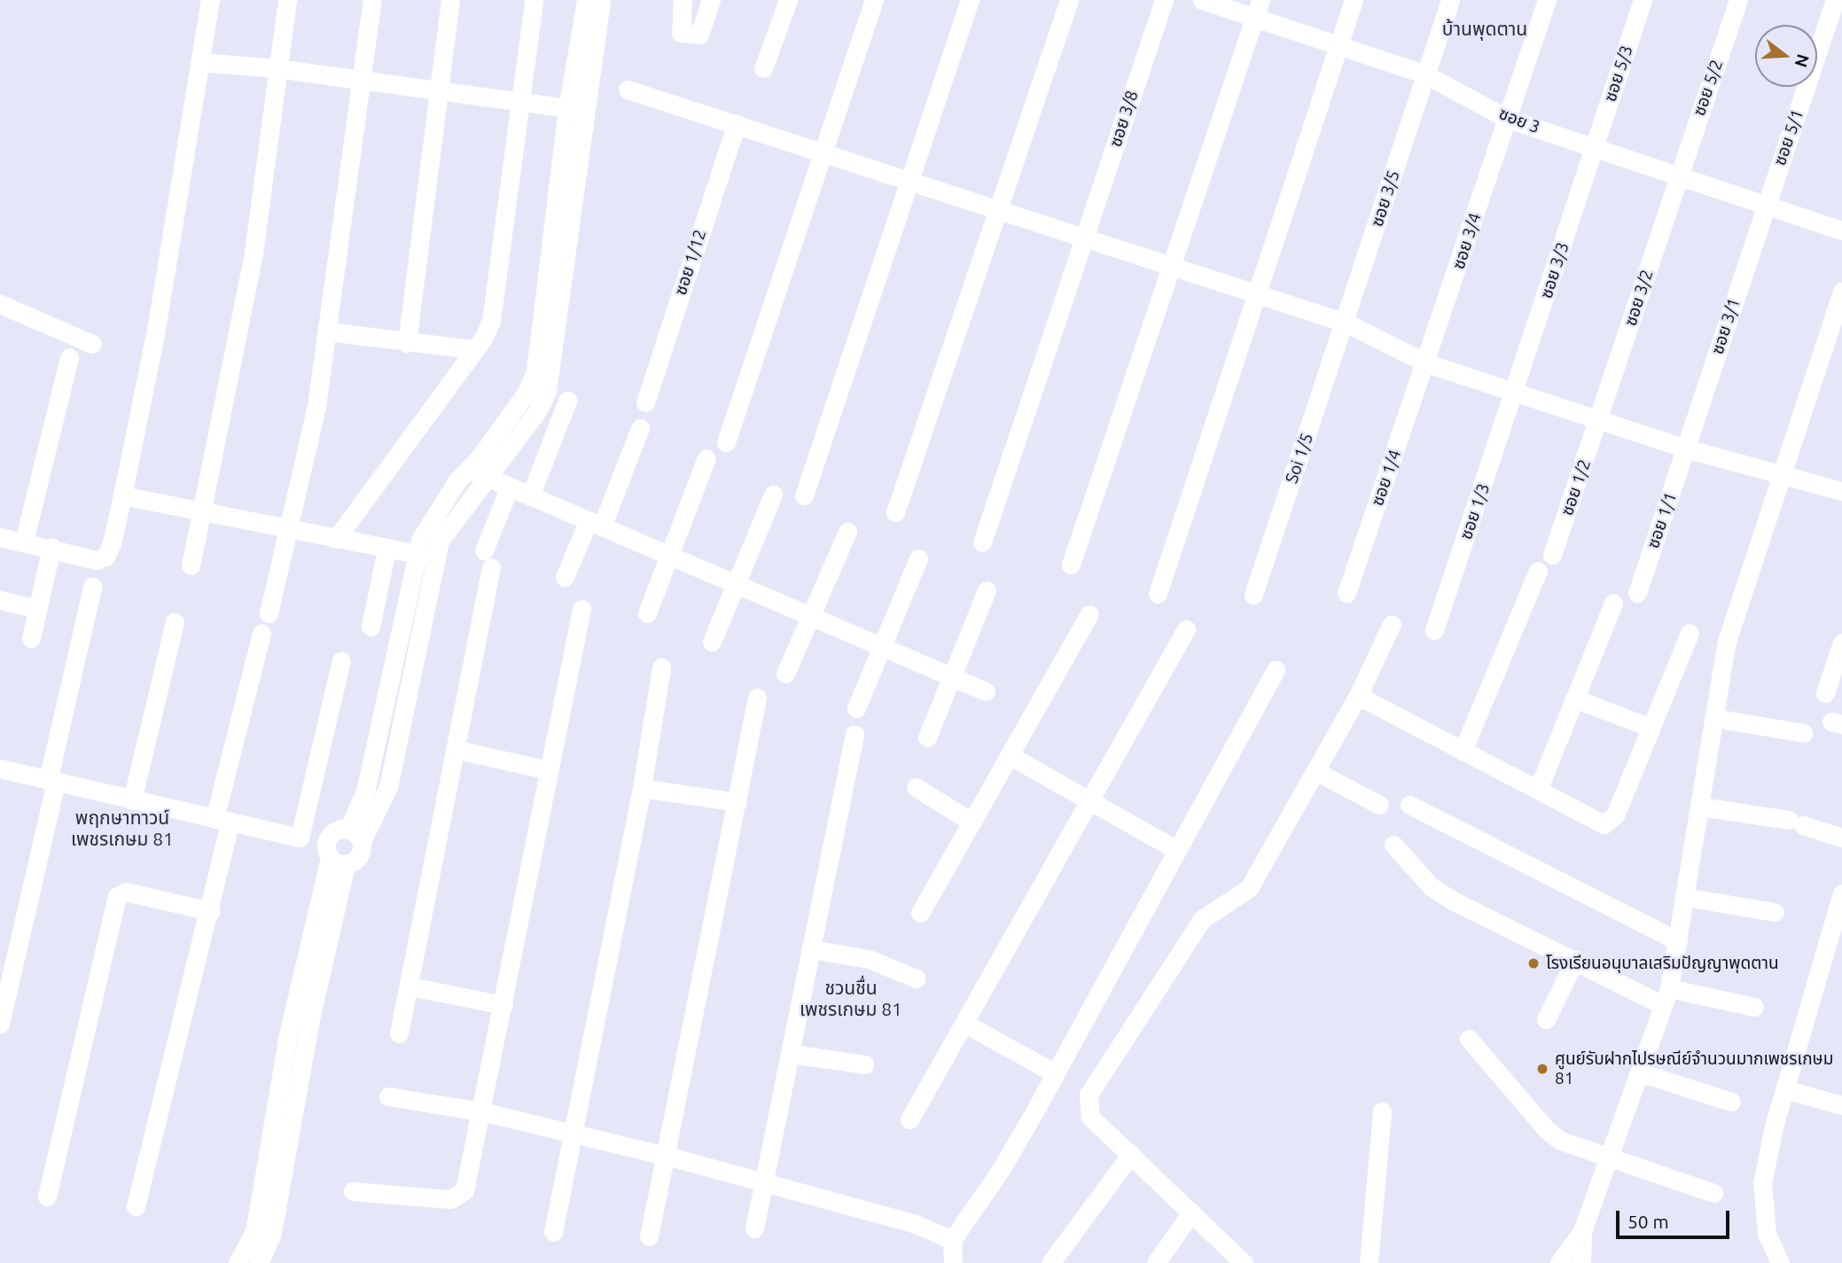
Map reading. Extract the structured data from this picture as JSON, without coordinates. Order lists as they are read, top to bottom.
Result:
{
  "streets": {
    "street": [
      "ซอย 5/3",
      "ซอย 5/2",
      "ซอย 3/8",
      "ซอย 3",
      "ซอย 5/1",
      "ซอย 3/5",
      "ซอย 3/4",
      "ซอย 1/12",
      "ซอย 3/3",
      "ซอย 3/2",
      "ซอย 3/1",
      "Soi 1/5",
      "ซอย 1/4",
      "ซอย 1/2",
      "ซอย 1/3",
      "ซอย 1/1"
    ]
  },
  "crossings": [
    ["ซอย 5/3", "ซอย 3"],
    ["ซอย 5/3", "ซอย 3/3"],
    ["ซอย 5/2", "ซอย 3"],
    ["ซอย 5/2", "ซอย 3/2"],
    ["ซอย 3", "ซอย 5/1"],
    ["ซอย 3", "ซอย 3/5"],
    ["ซอย 3", "ซอย 3/4"],
    ["ซอย 3", "ซอย 3/3"],
    ["ซอย 3", "ซอย 3/2"],
    ["ซอย 3", "ซอย 3/1"],
    ["ซอย 5/1", "ซอย 3/1"],
    ["ซอย 3/5", "Soi 1/5"],
    ["ซอย 3/4", "ซอย 1/4"],
    ["ซอย 3/3", "ซอย 1/3"],
    ["ซอย 3/2", "ซอย 1/2"],
    ["ซอย 3/1", "ซอย 1/1"]
  ],
  "districts": ["บ้านพุดตาน", "พฤกษาทาวน์ เพชรเกษม 81", "ชวนชื่น เพชรเกษม 81"],
  "places": ["โรงเรียนอนุบาลเสริมปัญญาพุดตาน", "ศูนย์รับฝากไปรษณีย์จำนวนมากเพชรเกษม 81"],
  "scale_bar": "50 m",
  "north": "right"
}
